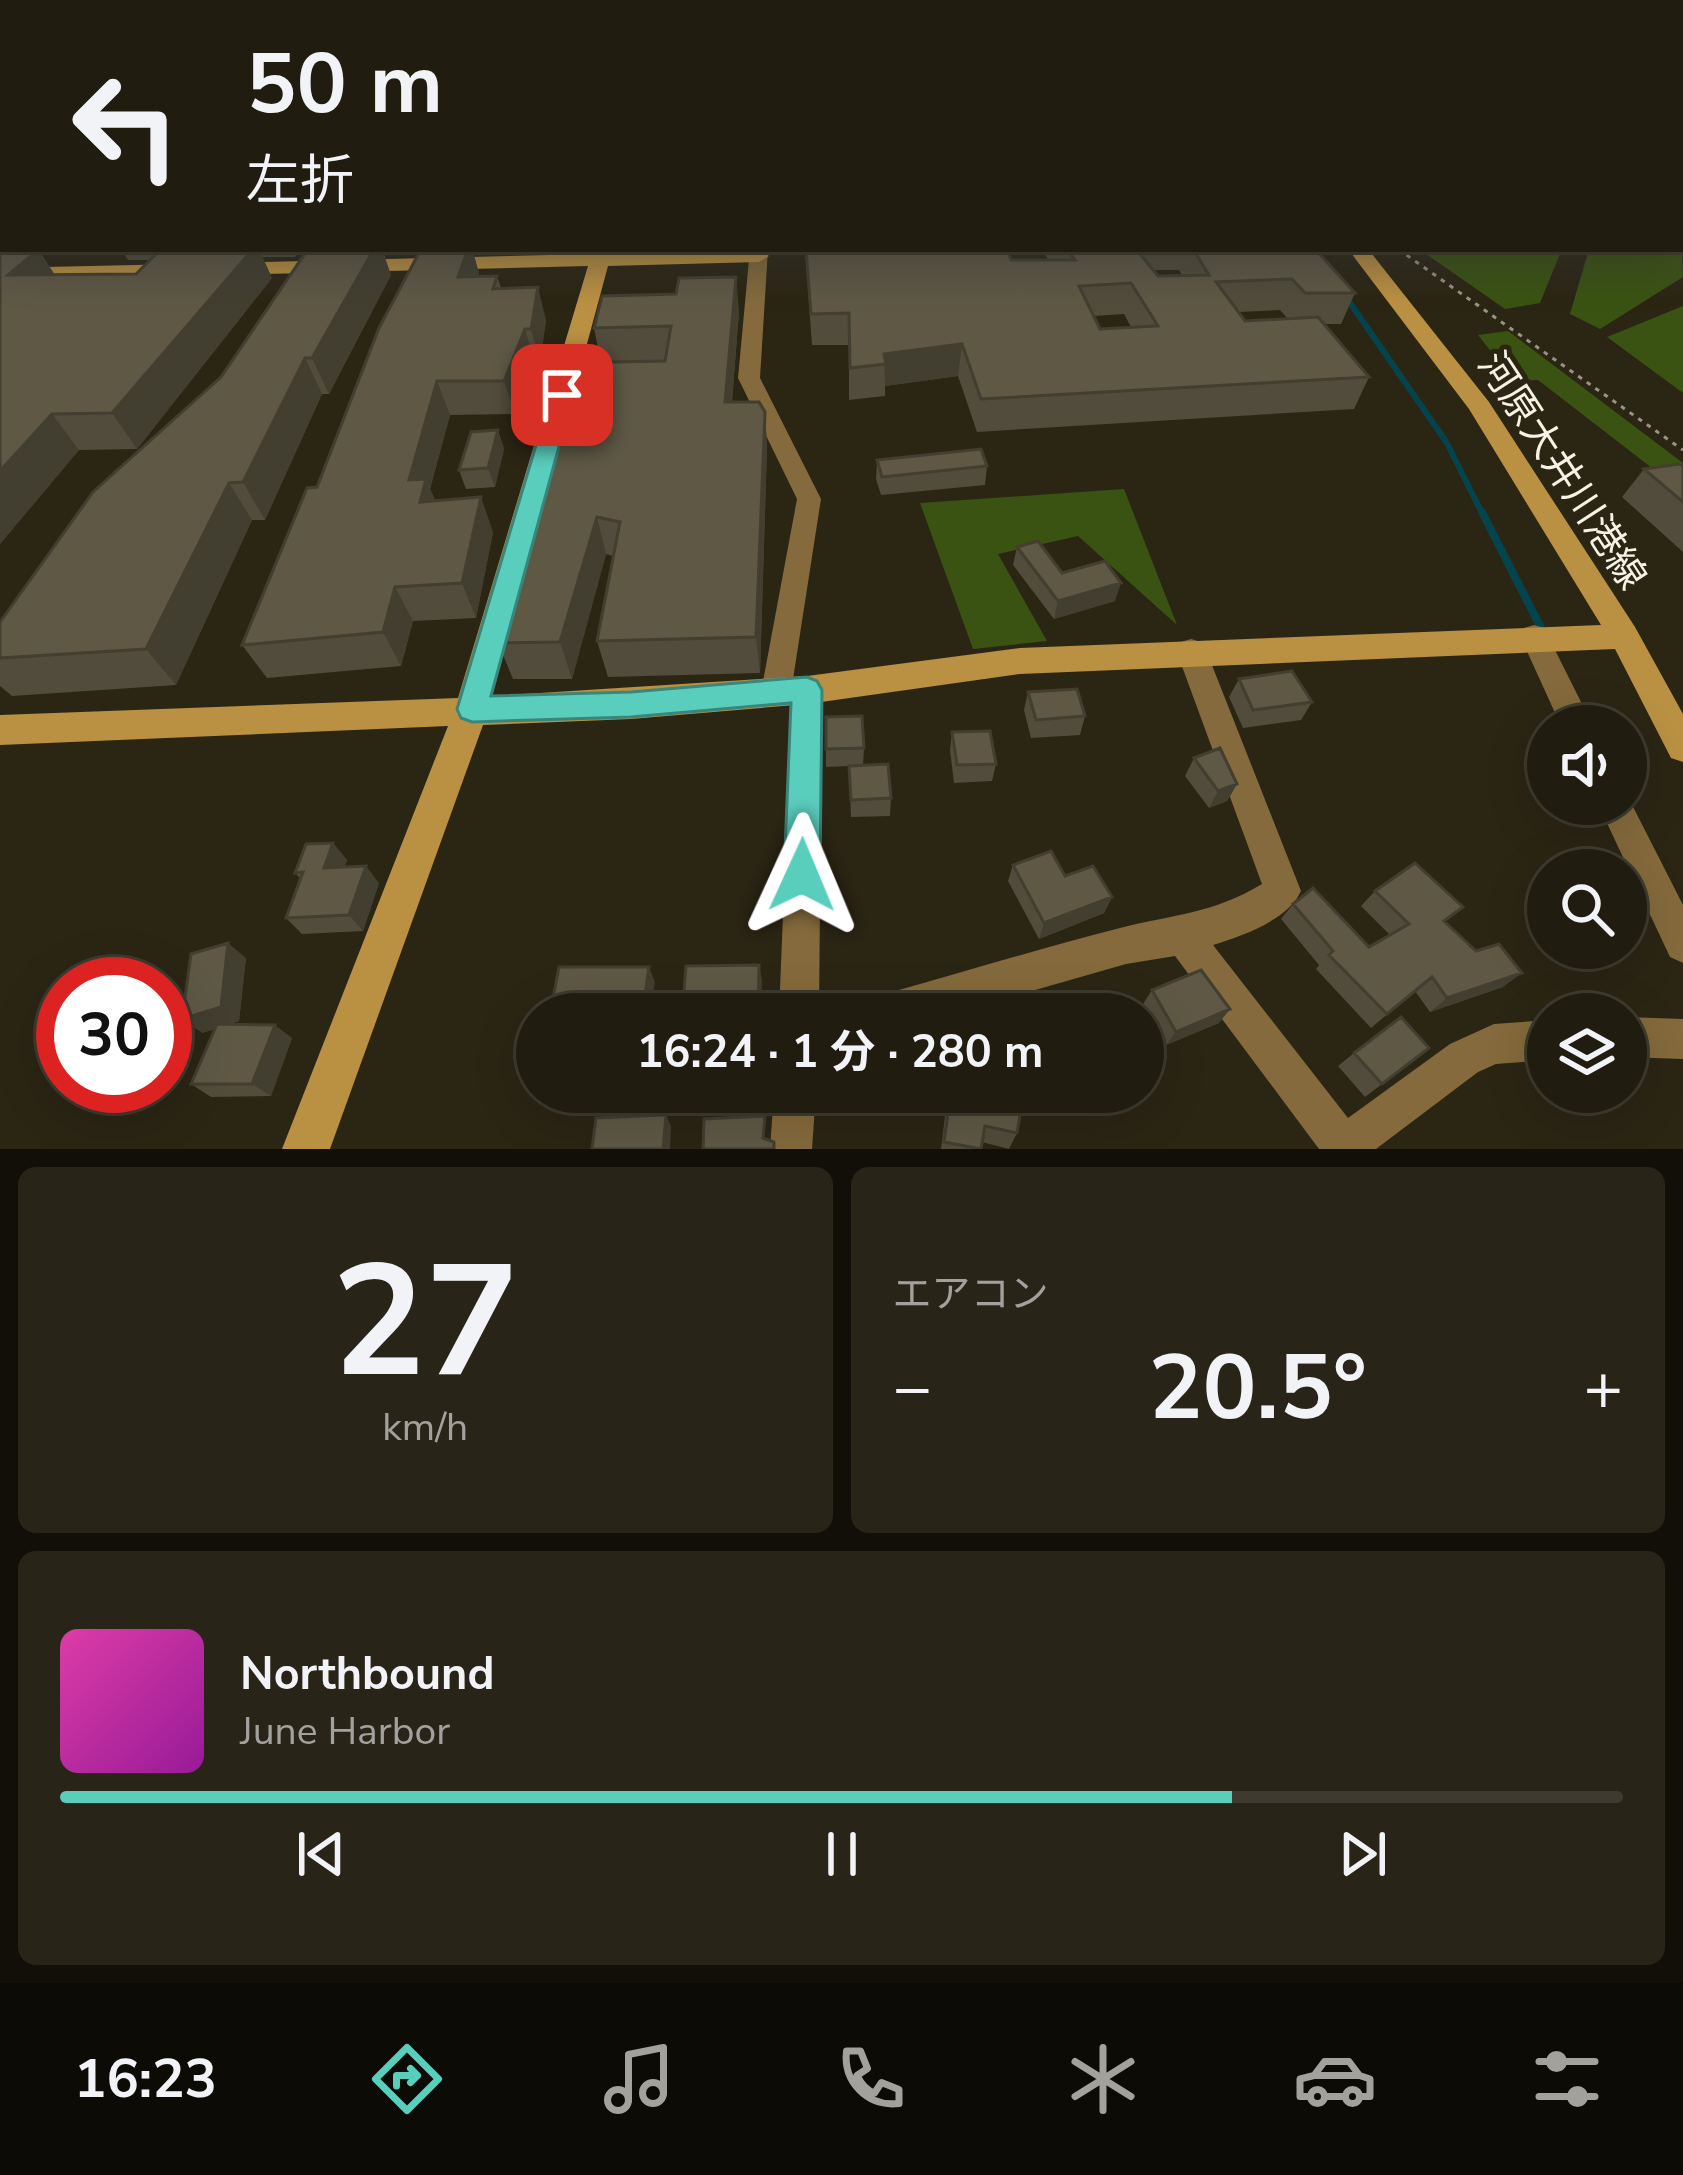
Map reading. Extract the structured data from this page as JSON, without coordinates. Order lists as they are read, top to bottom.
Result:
{
  "streets": {
    "street": ["河原大井川港線"]
  },
  "page": {
    "turn": ["50 m", "左折"],
    "limit": "30",
    "trip": "16:24 · 1 分 · 280 m",
    "tile": [
      ["27", "km/h"],
      "エアコン"
    ],
    "heat": ["−", "20.5°", "+"],
    "song": ["Northbound", "June Harbor"],
    "tabs": "16:23"
  }
}
